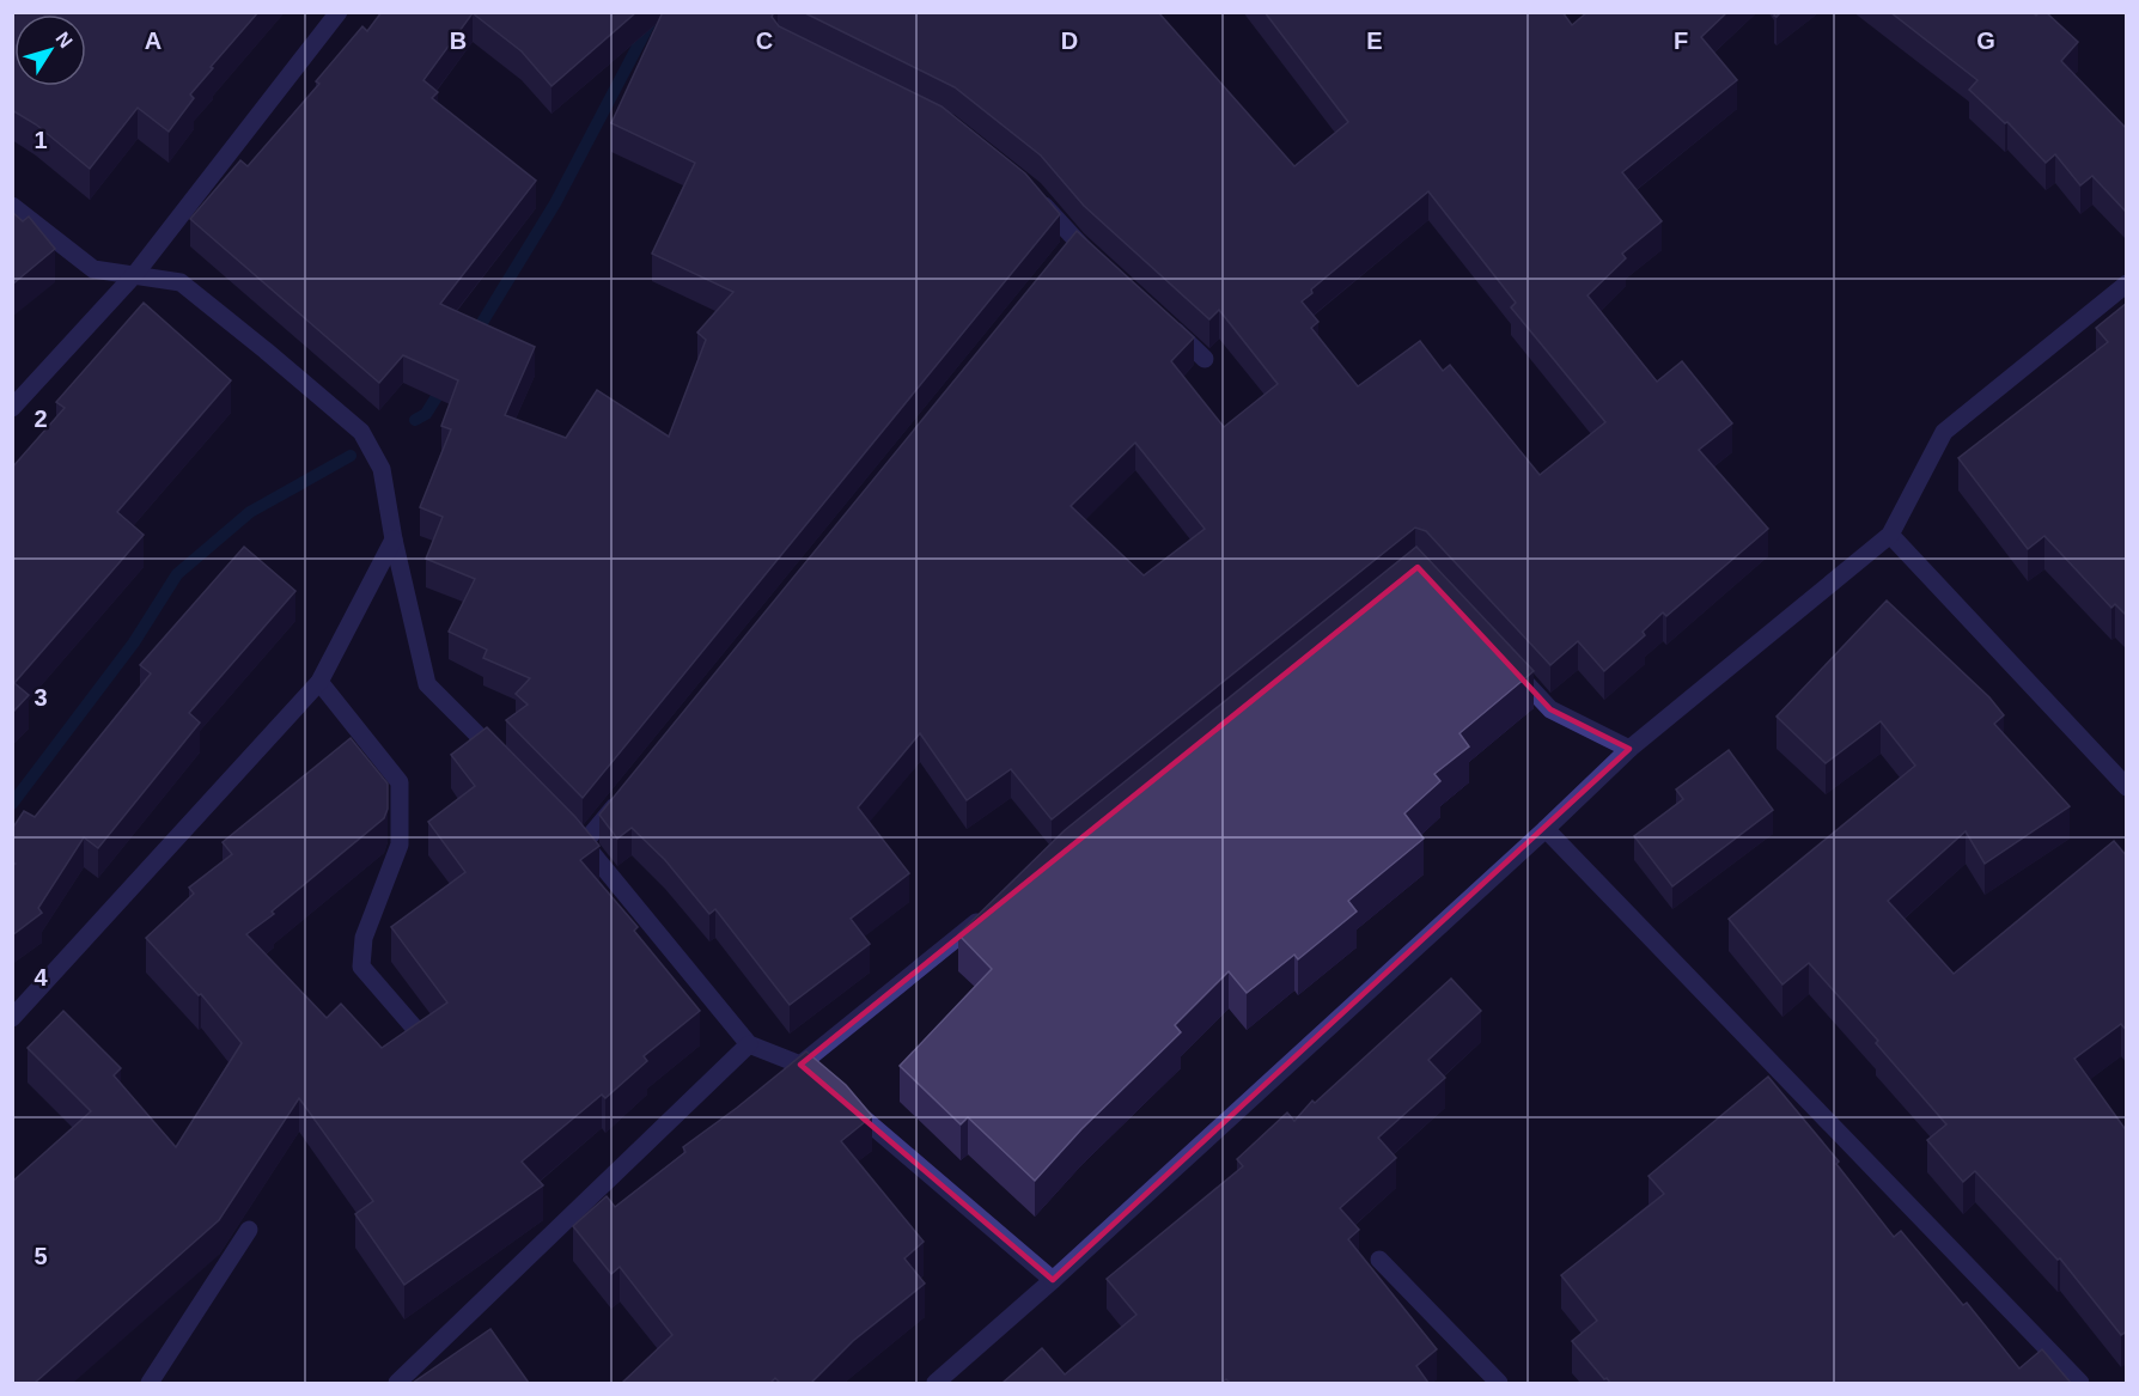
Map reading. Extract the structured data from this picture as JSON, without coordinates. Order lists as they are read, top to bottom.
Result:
{
  "north": "top right",
  "grid": {
    "columns": [
      "A",
      "B",
      "C",
      "D",
      "E",
      "F",
      "G"
    ],
    "rows": [
      "1",
      "2",
      "3",
      "4",
      "5"
    ]
  }
}
